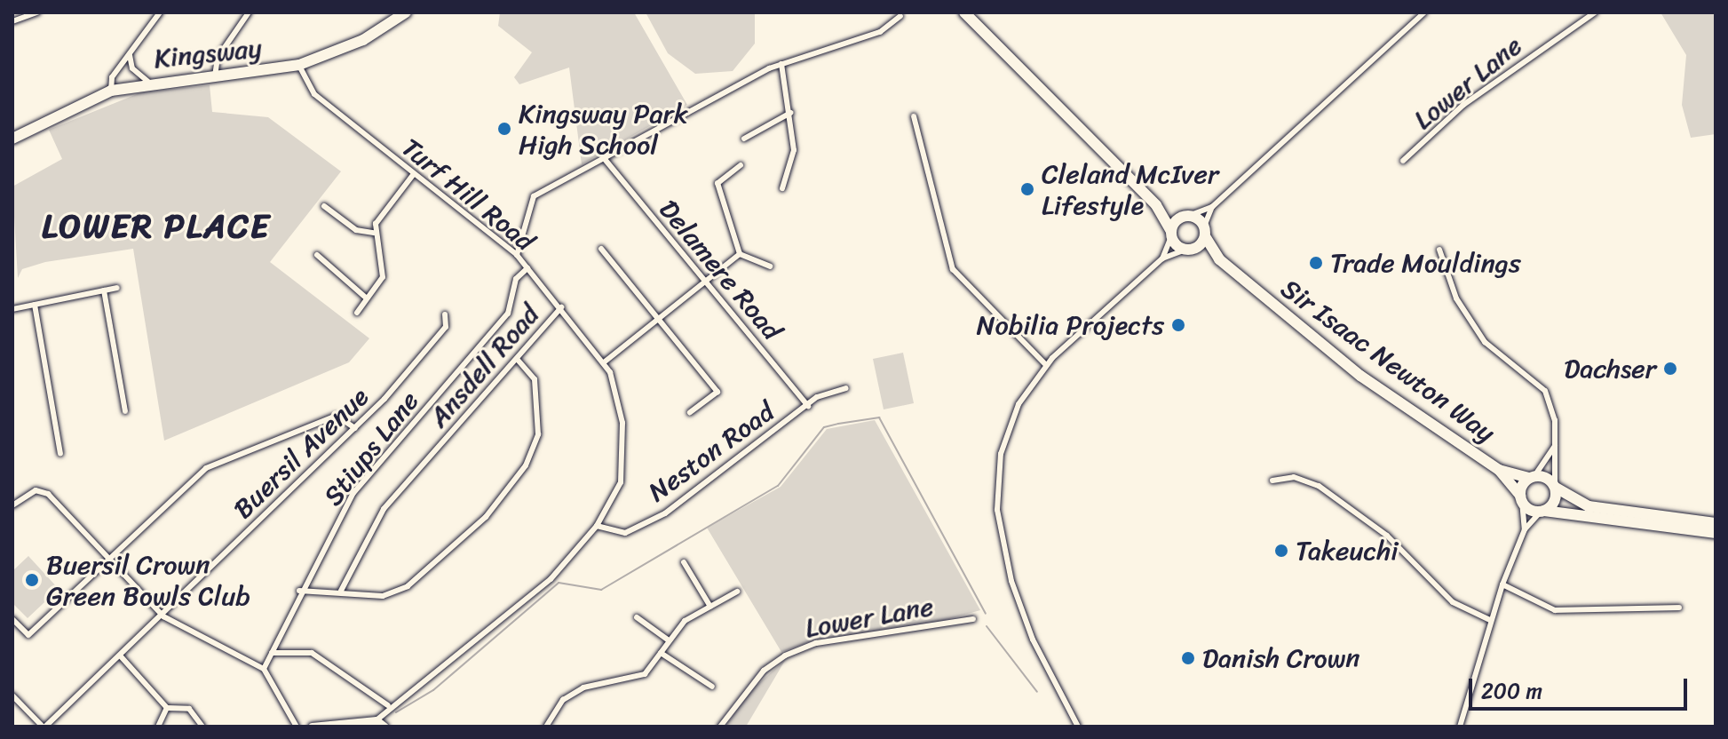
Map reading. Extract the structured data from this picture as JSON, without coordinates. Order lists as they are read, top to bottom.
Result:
{
  "streets": {
    "highway": ["Kingsway", "Sir Isaac Newton Way"],
    "street": [
      "Lower Lane",
      "Turf Hill Road",
      "Delamere Road",
      "Ansdell Road",
      "Stiups Lane",
      "Neston Road",
      "Buersil Avenue"
    ]
  },
  "crossings": [
    ["Kingsway", "Turf Hill Road"],
    ["Turf Hill Road", "Ansdell Road"],
    ["Turf Hill Road", "Stiups Lane"],
    ["Turf Hill Road", "Neston Road"],
    ["Delamere Road", "Neston Road"]
  ],
  "districts": ["LOWER PLACE"],
  "places": [
    "Kingsway Park High School",
    "Cleland McIver Lifestyle",
    "Trade Mouldings",
    "Nobilia Projects",
    "Dachser",
    "Takeuchi",
    "Buersil Crown Green Bowls Club",
    "Danish Crown"
  ],
  "scale_bar": "200 m"
}
